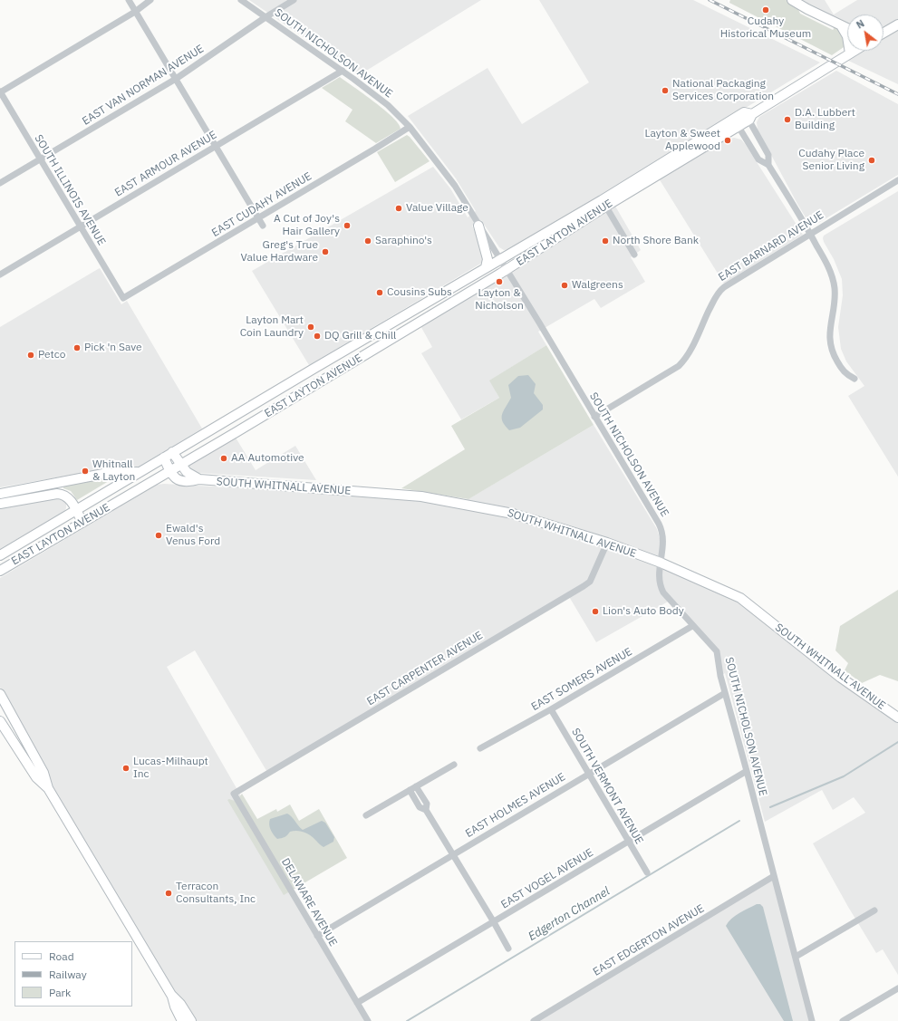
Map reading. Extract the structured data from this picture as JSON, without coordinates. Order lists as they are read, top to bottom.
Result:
{
  "streets": {
    "main road": ["EAST LAYTON AVENUE", "SOUTH WHITNALL AVENUE"],
    "street": [
      "SOUTH NICHOLSON AVENUE",
      "EAST VAN NORMAN AVENUE",
      "EAST ARMOUR AVENUE",
      "SOUTH ILLINOIS AVENUE",
      "EAST CUDAHY AVENUE",
      "EAST BARNARD AVENUE",
      "EAST CARPENTER AVENUE",
      "EAST SOMERS AVENUE",
      "SOUTH VERMONT AVENUE",
      "EAST HOLMES AVENUE",
      "EAST VOGEL AVENUE",
      "DELAWARE AVENUE",
      "EAST EDGERTON AVENUE"
    ]
  },
  "crossings": [
    ["SOUTH NICHOLSON AVENUE", "EAST VAN NORMAN AVENUE"],
    ["SOUTH NICHOLSON AVENUE", "EAST ARMOUR AVENUE"],
    ["SOUTH NICHOLSON AVENUE", "EAST CUDAHY AVENUE"],
    ["SOUTH NICHOLSON AVENUE", "EAST LAYTON AVENUE"],
    ["SOUTH NICHOLSON AVENUE", "EAST BARNARD AVENUE"],
    ["SOUTH NICHOLSON AVENUE", "SOUTH WHITNALL AVENUE"],
    ["SOUTH NICHOLSON AVENUE", "EAST SOMERS AVENUE"],
    ["SOUTH NICHOLSON AVENUE", "EAST HOLMES AVENUE"],
    ["SOUTH NICHOLSON AVENUE", "EAST VOGEL AVENUE"],
    ["SOUTH NICHOLSON AVENUE", "EAST EDGERTON AVENUE"],
    ["EAST VAN NORMAN AVENUE", "SOUTH ILLINOIS AVENUE"],
    ["EAST ARMOUR AVENUE", "SOUTH ILLINOIS AVENUE"],
    ["SOUTH ILLINOIS AVENUE", "EAST CUDAHY AVENUE"],
    ["EAST LAYTON AVENUE", "SOUTH WHITNALL AVENUE"],
    ["SOUTH WHITNALL AVENUE", "EAST CARPENTER AVENUE"],
    ["EAST CARPENTER AVENUE", "DELAWARE AVENUE"],
    ["EAST SOMERS AVENUE", "SOUTH VERMONT AVENUE"],
    ["SOUTH VERMONT AVENUE", "EAST HOLMES AVENUE"],
    ["SOUTH VERMONT AVENUE", "EAST VOGEL AVENUE"],
    ["EAST HOLMES AVENUE", "DELAWARE AVENUE"],
    ["EAST VOGEL AVENUE", "DELAWARE AVENUE"]
  ],
  "water": ["Edgerton Channel"],
  "places": [
    "Cudahy Historical Museum",
    "National Packaging Services Corporation",
    "D.A. Lubbert Building",
    "Layton & Sweet Applewood",
    "Cudahy Place Senior Living",
    "Value Village",
    "A Cut of Joy's Hair Gallery",
    "Saraphino's",
    "North Shore Bank",
    "Greg's True Value Hardware",
    "Layton & Nicholson",
    "Walgreens",
    "Cousins Subs",
    "Layton Mart Coin Laundry",
    "DQ Grill & Chill",
    "Pick 'n Save",
    "Petco",
    "AA Automotive",
    "Whitnall & Layton",
    "Ewald's Venus Ford",
    "Lion's Auto Body",
    "Lucas-Milhaupt Inc",
    "Terracon Consultants, Inc"
  ],
  "legend": ["Road", "Railway", "Park"],
  "north": "top left"
}
